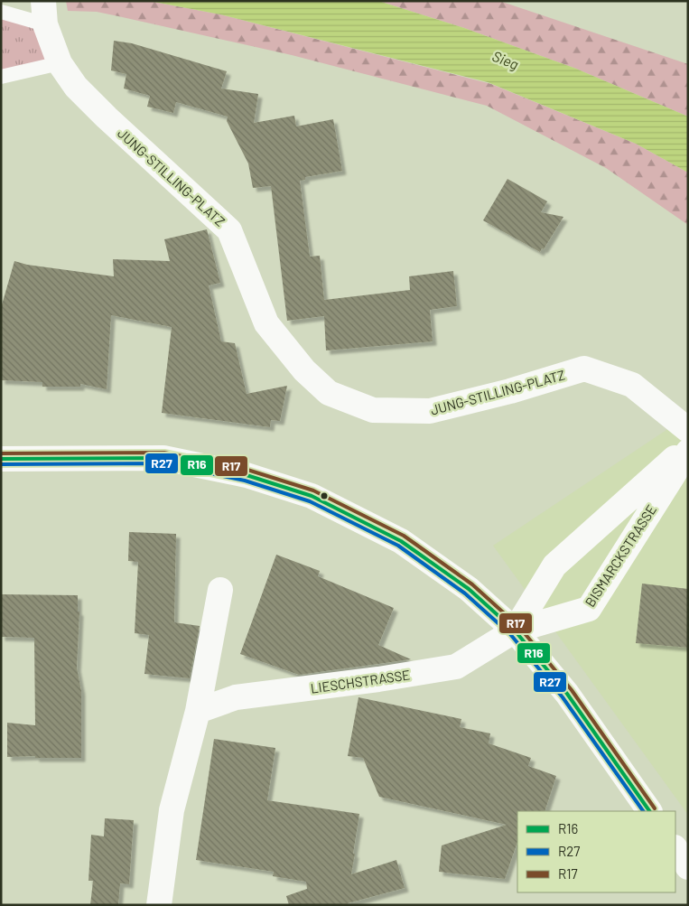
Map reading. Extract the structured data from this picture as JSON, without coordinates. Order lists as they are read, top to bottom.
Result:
{
  "streets": {
    "street": ["JUNG-STILLING-PLATZ", "BISMARCKSTRASSE", "LIESCHSTRASSE"]
  },
  "crossings": [
    ["BISMARCKSTRASSE", "LIESCHSTRASSE"]
  ],
  "water": ["Sieg"],
  "lines": ["transit line R17", "transit line R16", "transit line R27"],
  "legend": ["R16", "R27", "R17"]
}
